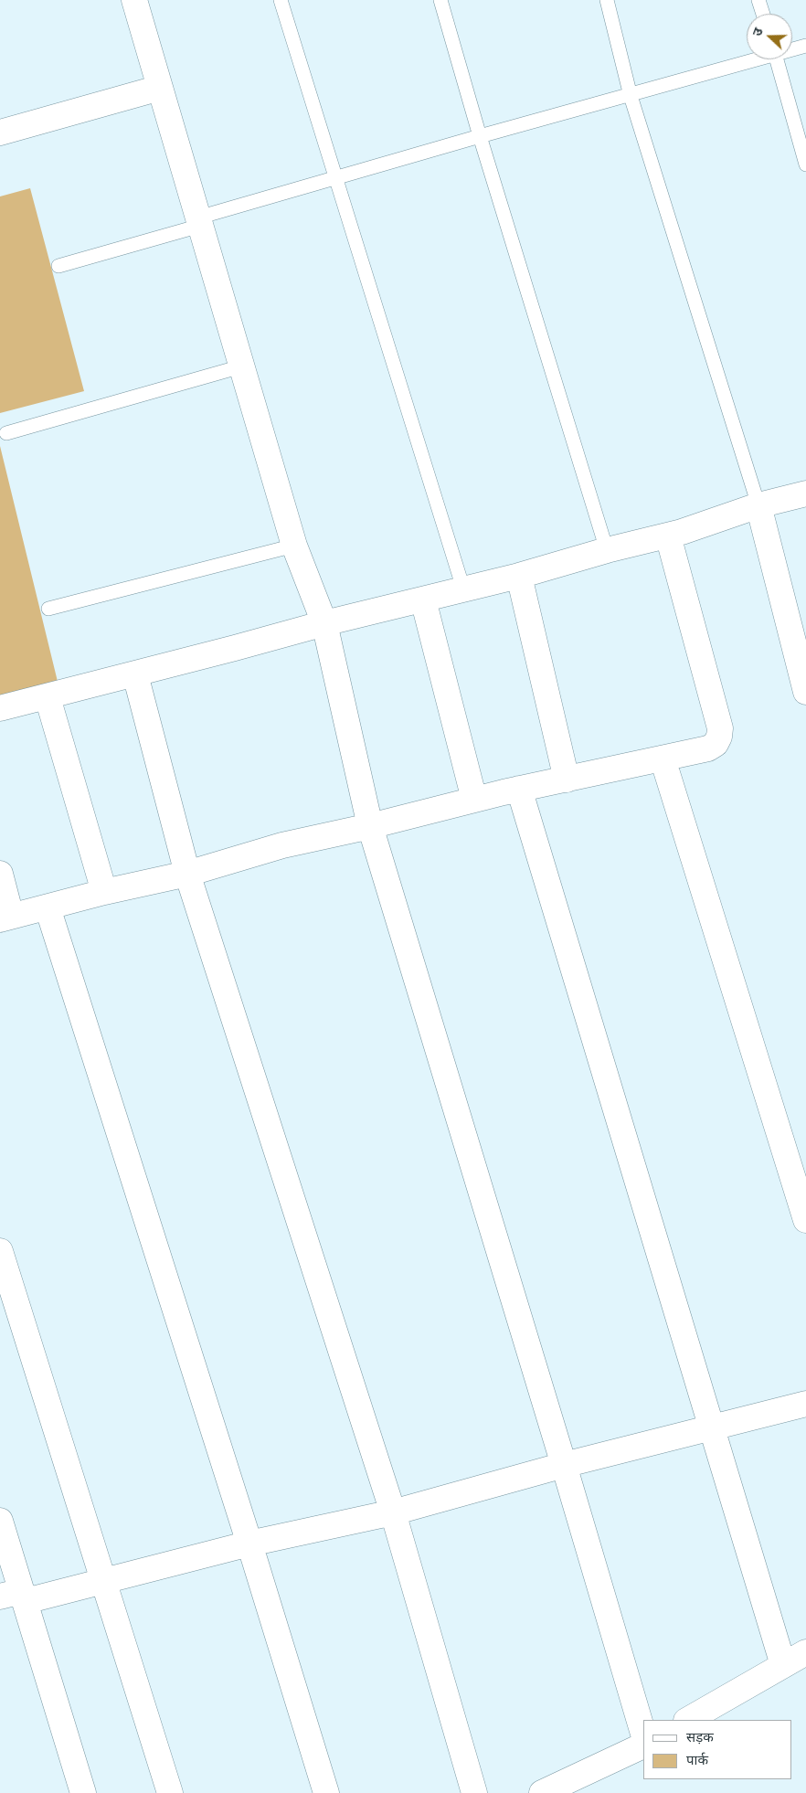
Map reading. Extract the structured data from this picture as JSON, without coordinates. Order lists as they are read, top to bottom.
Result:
{
  "legend": ["सड़क", "पार्क"],
  "north": "left"
}
